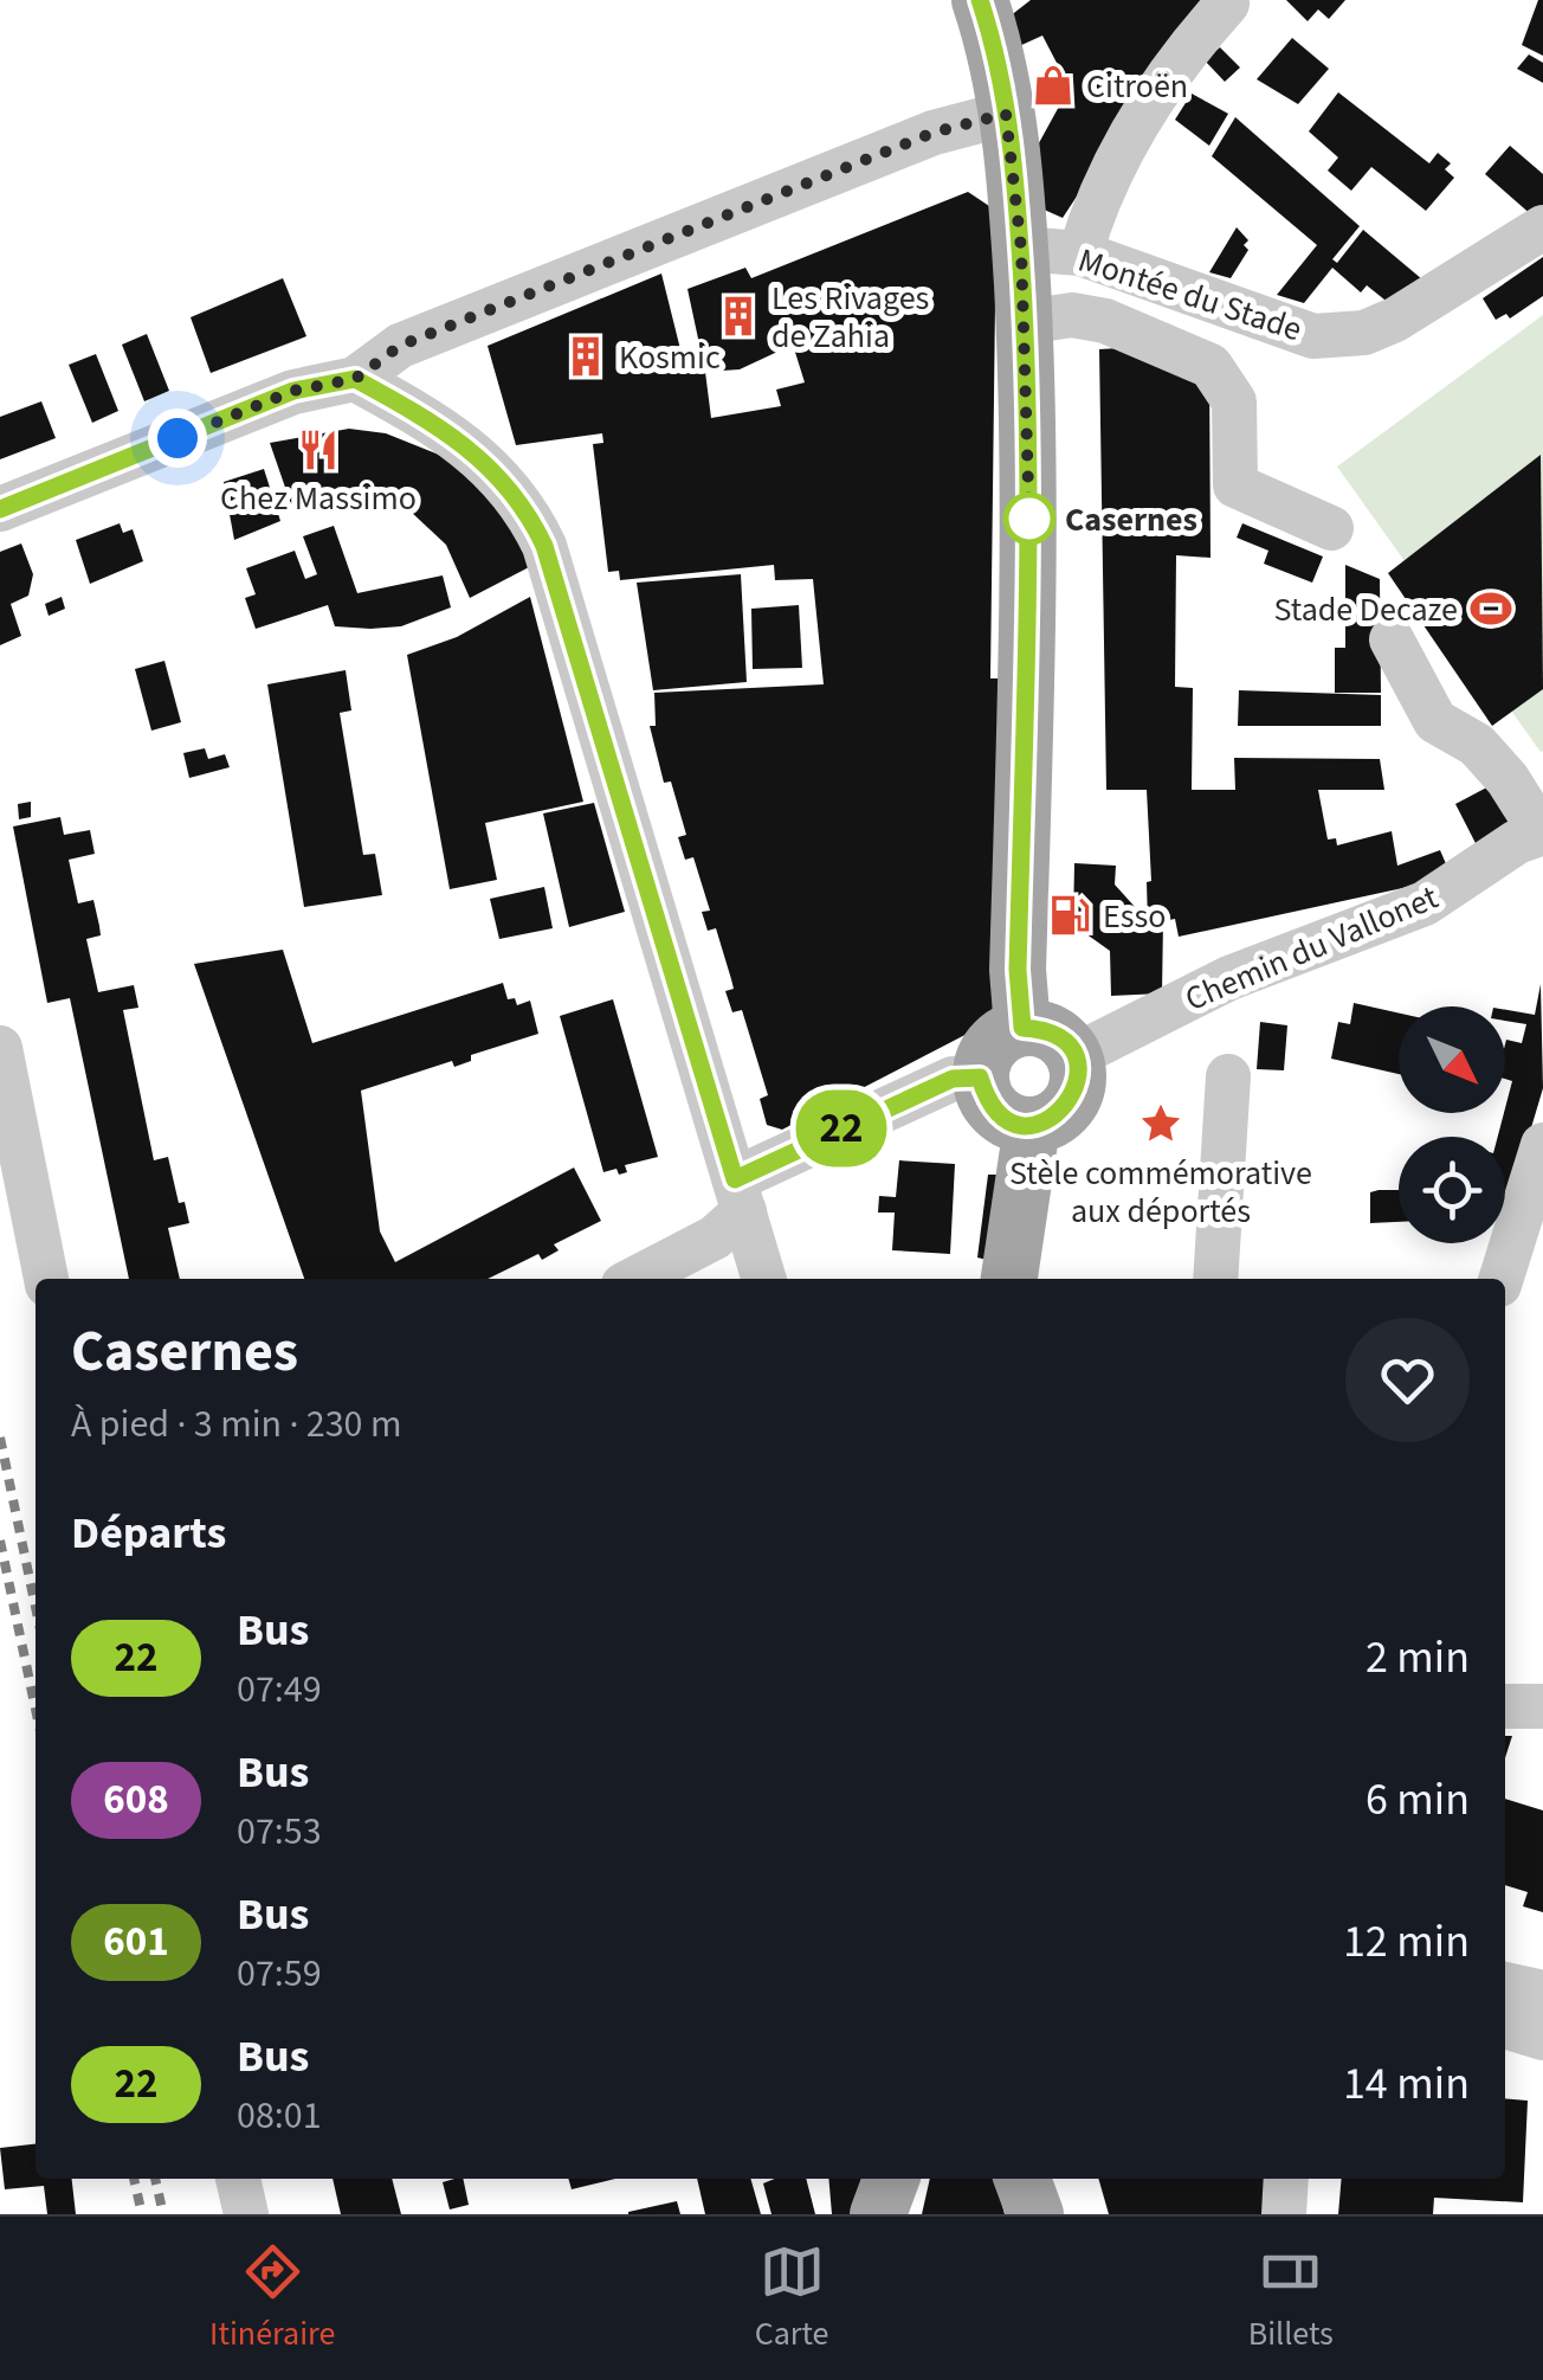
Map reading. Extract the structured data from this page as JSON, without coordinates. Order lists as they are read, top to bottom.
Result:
{
  "streets": {
    "street": ["Montée du Stade", "Chemin du Vallonet"]
  },
  "places": {
    "shop": ["Citroën"],
    "building": ["Les Rivages de Zahia", "Kosmic"],
    "restaurant": ["Chez Massimo"],
    "other": ["Casernes"],
    "sports": ["Stade Decaze"],
    "fuel station": ["Esso"],
    "place": ["Stèle commémorative aux déportés"]
  },
  "lines": ["bus line 22"],
  "north": "bottom right",
  "page": {
    "on_map": "22",
    "heading": [
      ["Casernes", "À pied · 3 min · 230 m"],
      "Départs"
    ],
    "list": [
      {
        "mark": "22",
        "name": "Bus",
        "note": "07:49",
        "value": "2 min"
      },
      {
        "mark": "608",
        "name": "Bus",
        "note": "07:53",
        "value": "6 min"
      },
      {
        "mark": "601",
        "name": "Bus",
        "note": "07:59",
        "value": "12 min"
      },
      {
        "mark": "22",
        "name": "Bus",
        "note": "08:01",
        "value": "14 min"
      }
    ],
    "tabs": ["Itinéraire", "Carte", "Billets"]
  }
}
